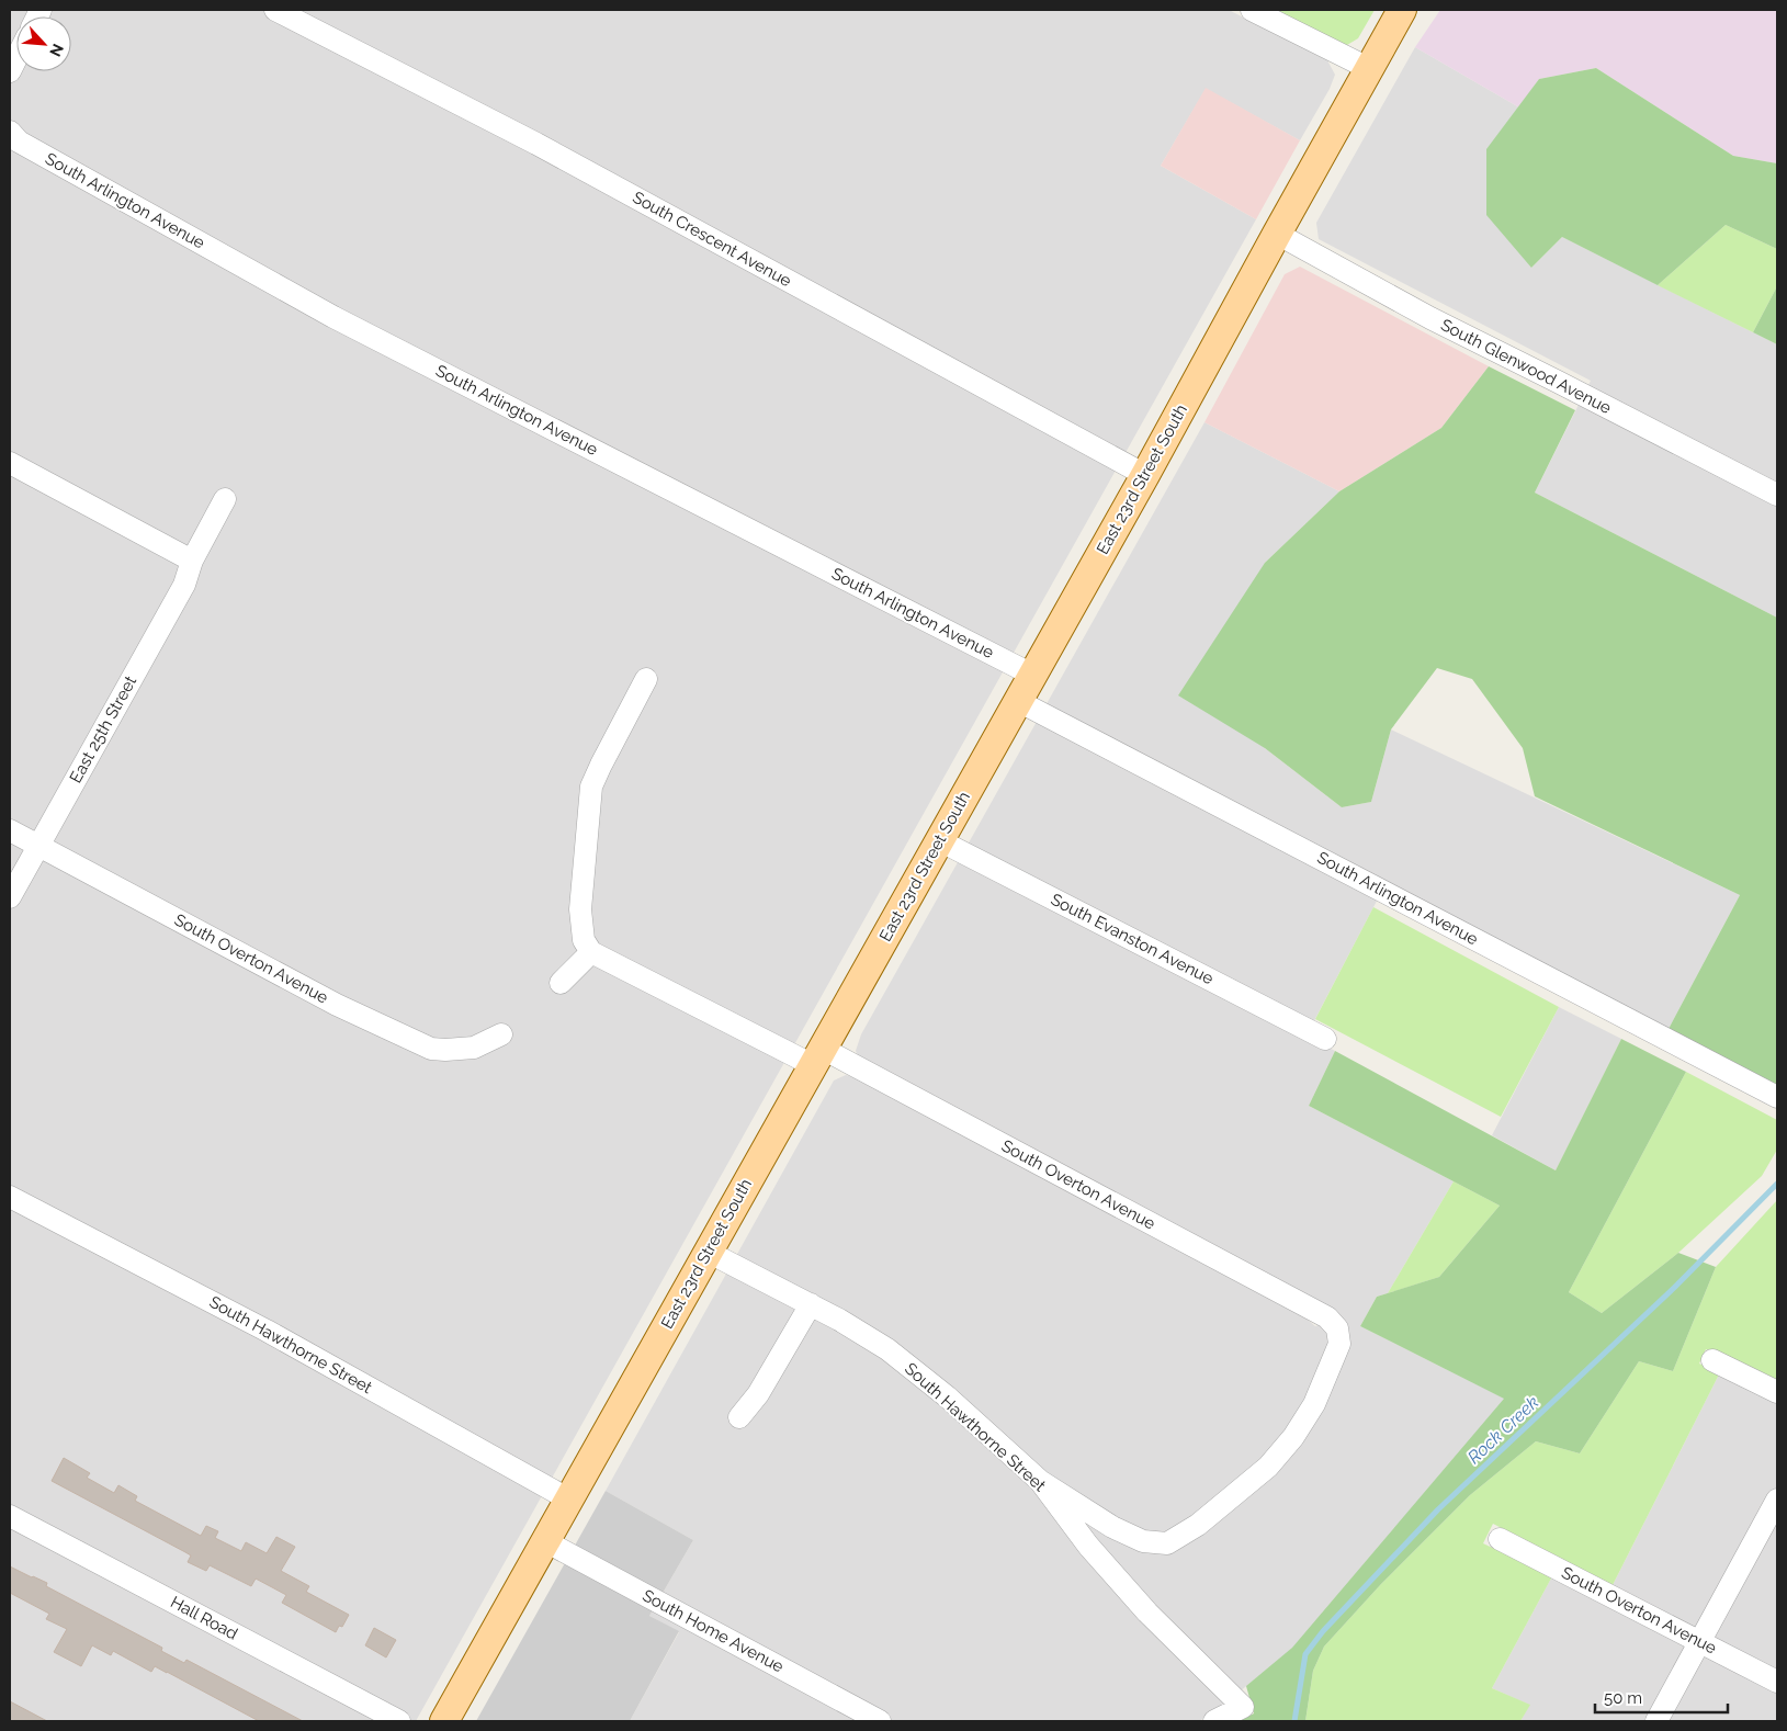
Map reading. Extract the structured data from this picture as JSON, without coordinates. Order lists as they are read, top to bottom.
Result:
{
  "streets": {
    "main road": ["East 23rd Street South"],
    "street": [
      "South Arlington Avenue",
      "South Crescent Avenue",
      "South Glenwood Avenue",
      "East 25th Street",
      "South Evanston Avenue",
      "South Overton Avenue",
      "South Hawthorne Street",
      "Hall Road",
      "South Home Avenue"
    ]
  },
  "crossings": [
    ["South Arlington Avenue", "East 23rd Street South"],
    ["South Crescent Avenue", "East 23rd Street South"],
    ["South Glenwood Avenue", "East 23rd Street South"],
    ["East 23rd Street South", "South Evanston Avenue"],
    ["East 23rd Street South", "South Overton Avenue"],
    ["East 23rd Street South", "South Hawthorne Street"],
    ["East 23rd Street South", "South Home Avenue"],
    ["East 25th Street", "South Overton Avenue"],
    ["South Overton Avenue", "South Hawthorne Street"]
  ],
  "water": ["Rock Creek"],
  "scale_bar": "50 m",
  "north": "bottom right"
}
